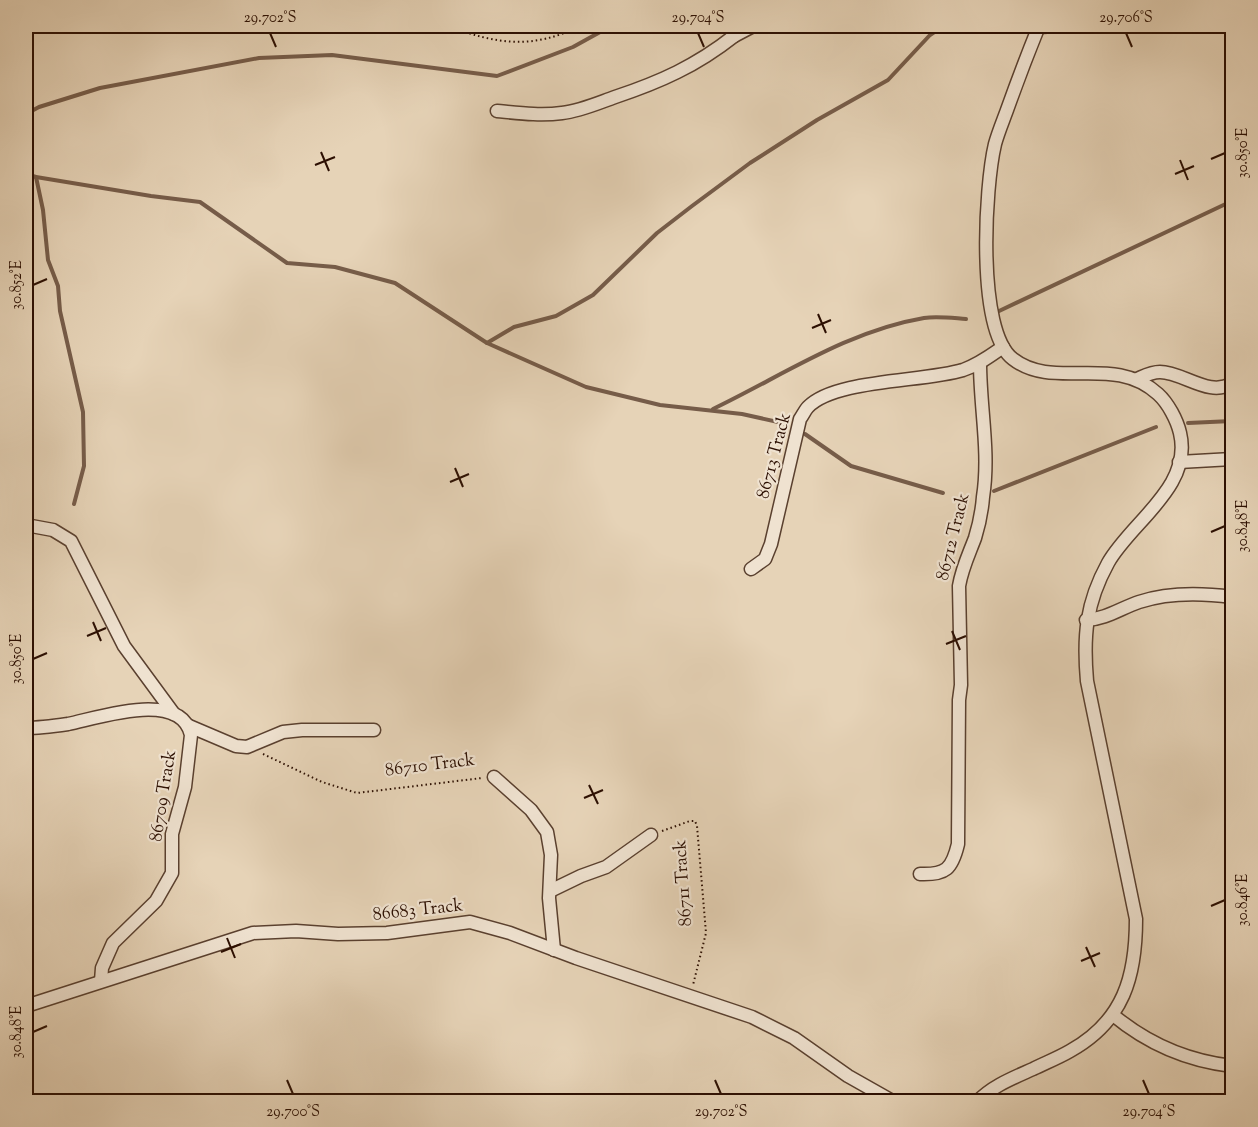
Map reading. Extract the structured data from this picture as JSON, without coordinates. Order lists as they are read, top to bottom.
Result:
{
  "streets": {
    "street": [
      "86713 Track",
      "86712 Track",
      "86710 Track",
      "86709 Track",
      "86711 Track",
      "86683 Track"
    ]
  },
  "crossings": [
    ["86713 Track", "86712 Track"],
    ["86710 Track", "86711 Track"],
    ["86710 Track", "86683 Track"],
    ["86709 Track", "86683 Track"],
    ["86711 Track", "86683 Track"]
  ],
  "coordinates": [
    "29.702°S",
    "29.704°S",
    "29.706°S",
    "30.850°E",
    "30.852°E",
    "30.848°E",
    "30.846°E",
    "29.700°S"
  ]
}
